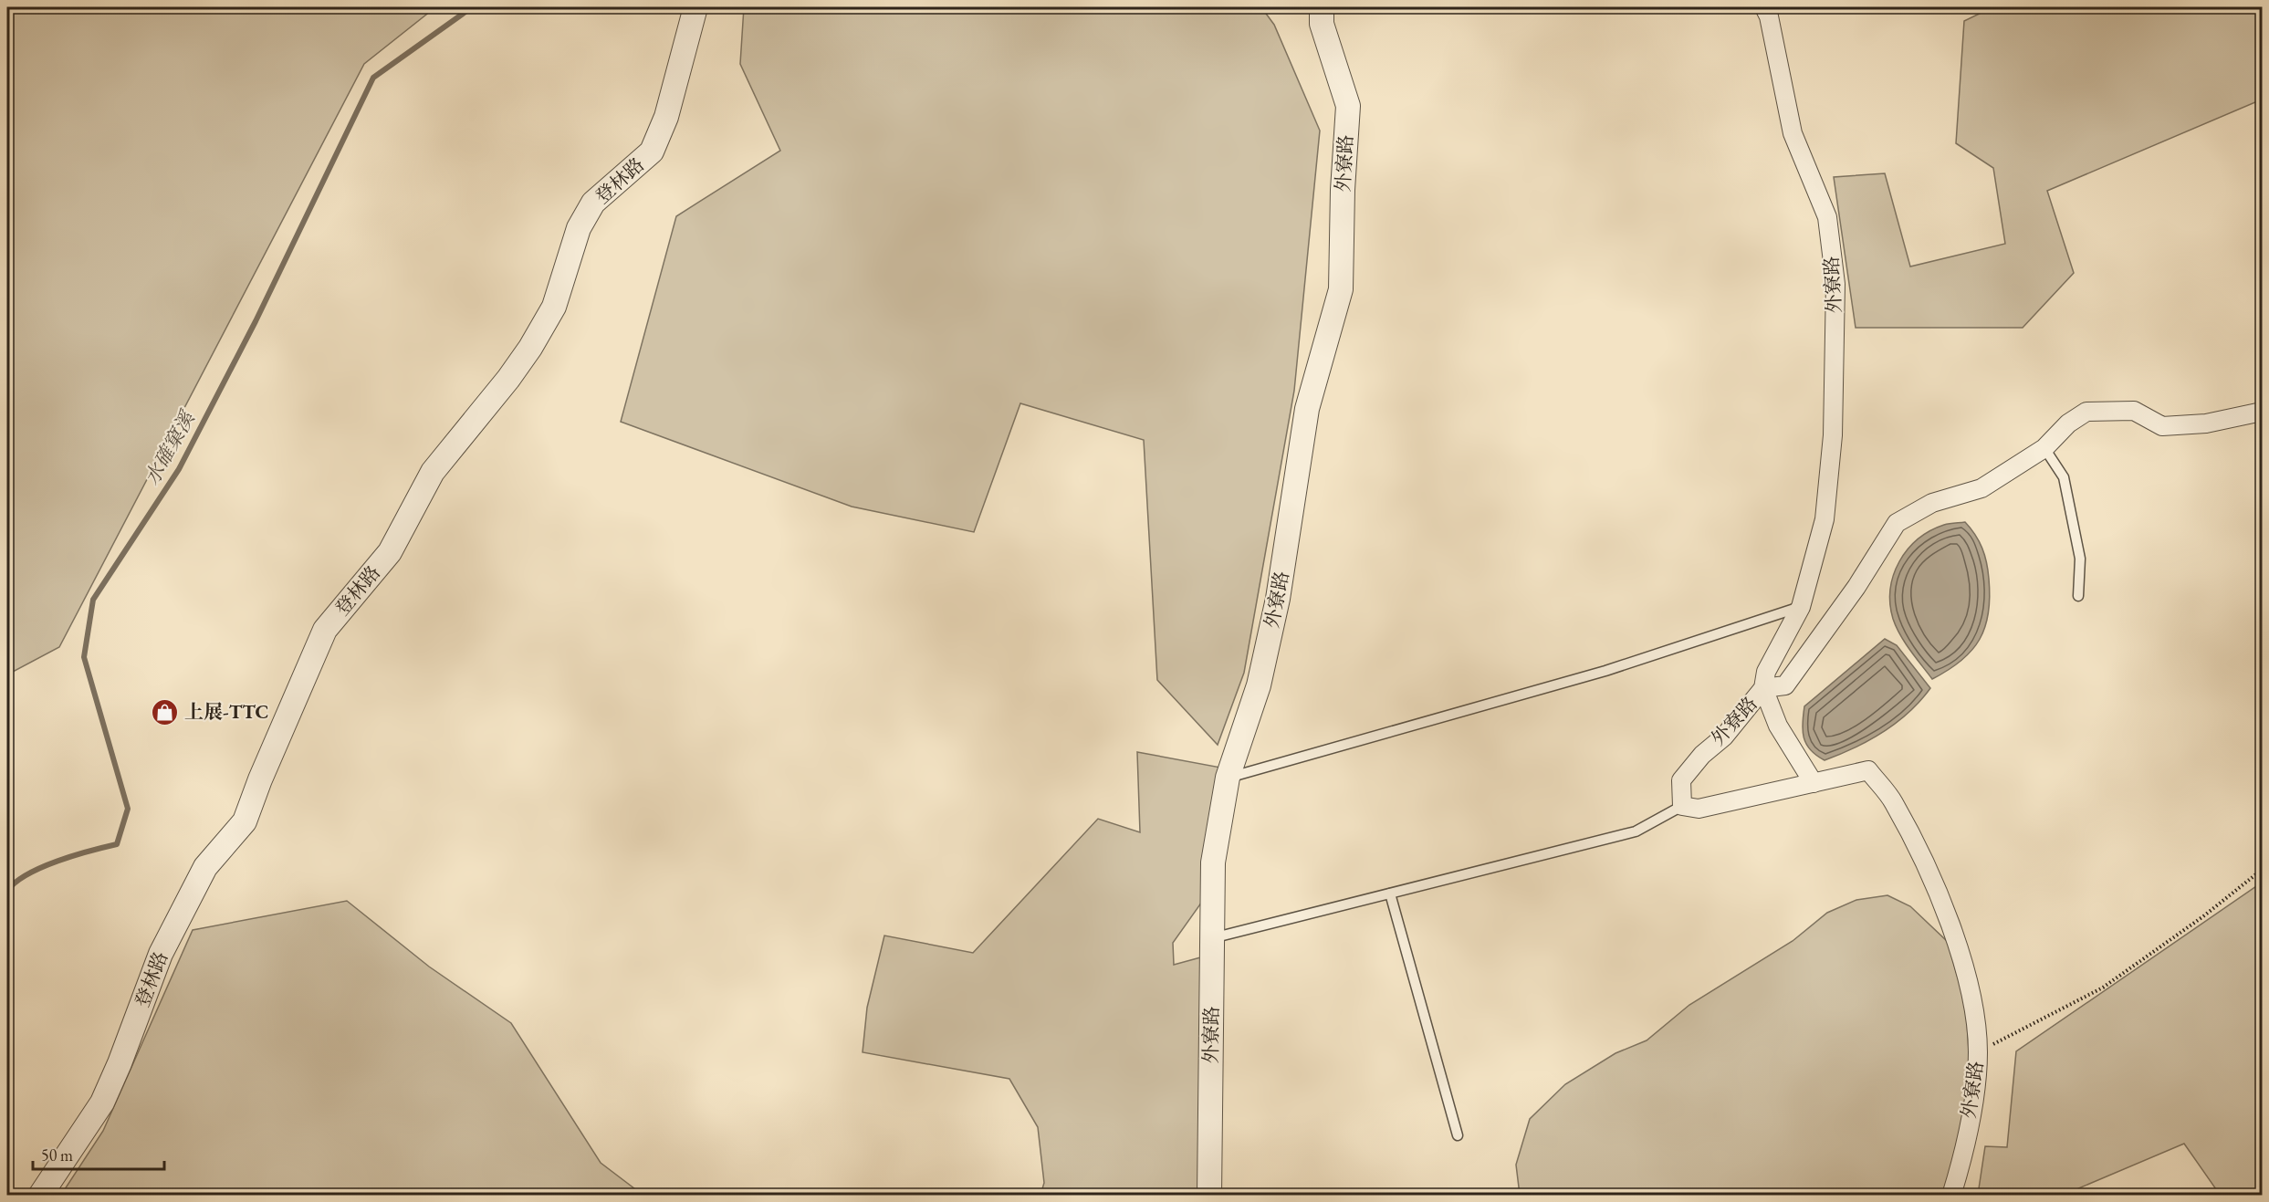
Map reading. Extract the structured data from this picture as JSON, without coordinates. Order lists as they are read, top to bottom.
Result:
{
  "streets": {
    "street": ["外寮路", "登林路"]
  },
  "water": ["水確窠溪"],
  "places": {
    "shop": ["上展-TTC"]
  },
  "scale_bar": "50 m"
}
